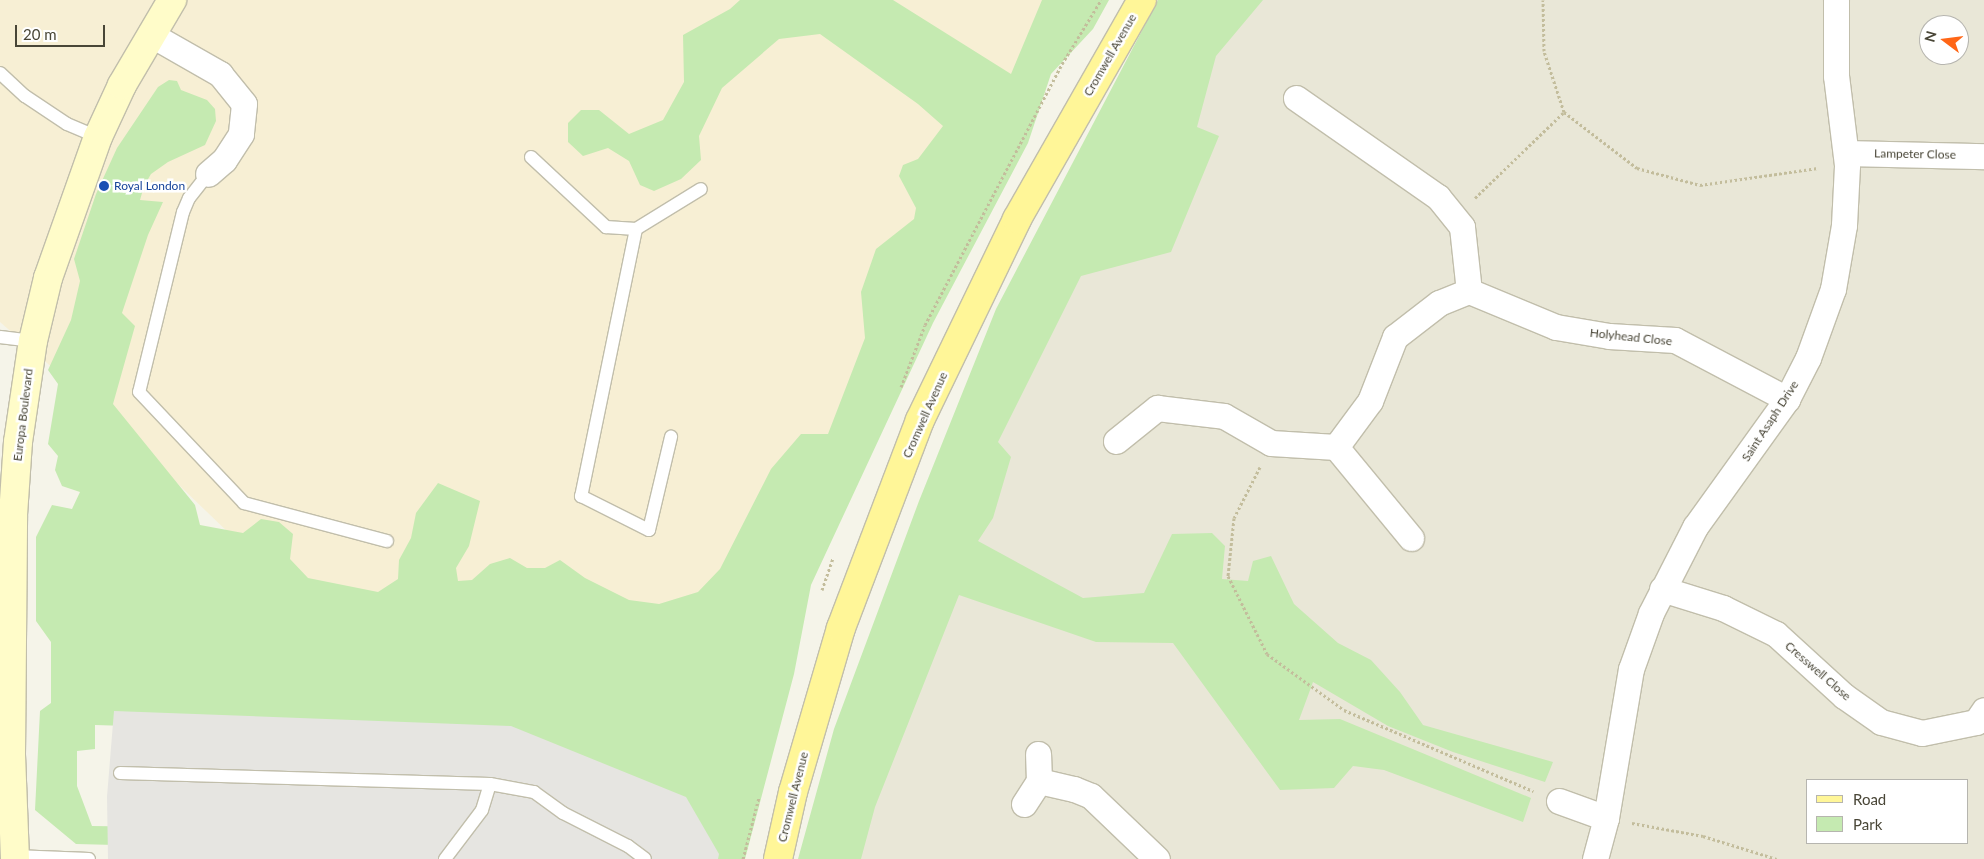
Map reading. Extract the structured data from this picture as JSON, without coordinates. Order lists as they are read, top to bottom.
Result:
{
  "streets": {
    "main road": ["Cromwell Avenue"],
    "street": [
      "Lampeter Close",
      "Holyhead Close",
      "Europa Boulevard",
      "Saint Asaph Drive",
      "Cresswell Close"
    ]
  },
  "crossings": [
    ["Lampeter Close", "Saint Asaph Drive"],
    ["Holyhead Close", "Saint Asaph Drive"],
    ["Saint Asaph Drive", "Cresswell Close"]
  ],
  "places": ["Royal London"],
  "legend": ["Road", "Park"],
  "scale_bar": "20 m",
  "north": "left"
}
